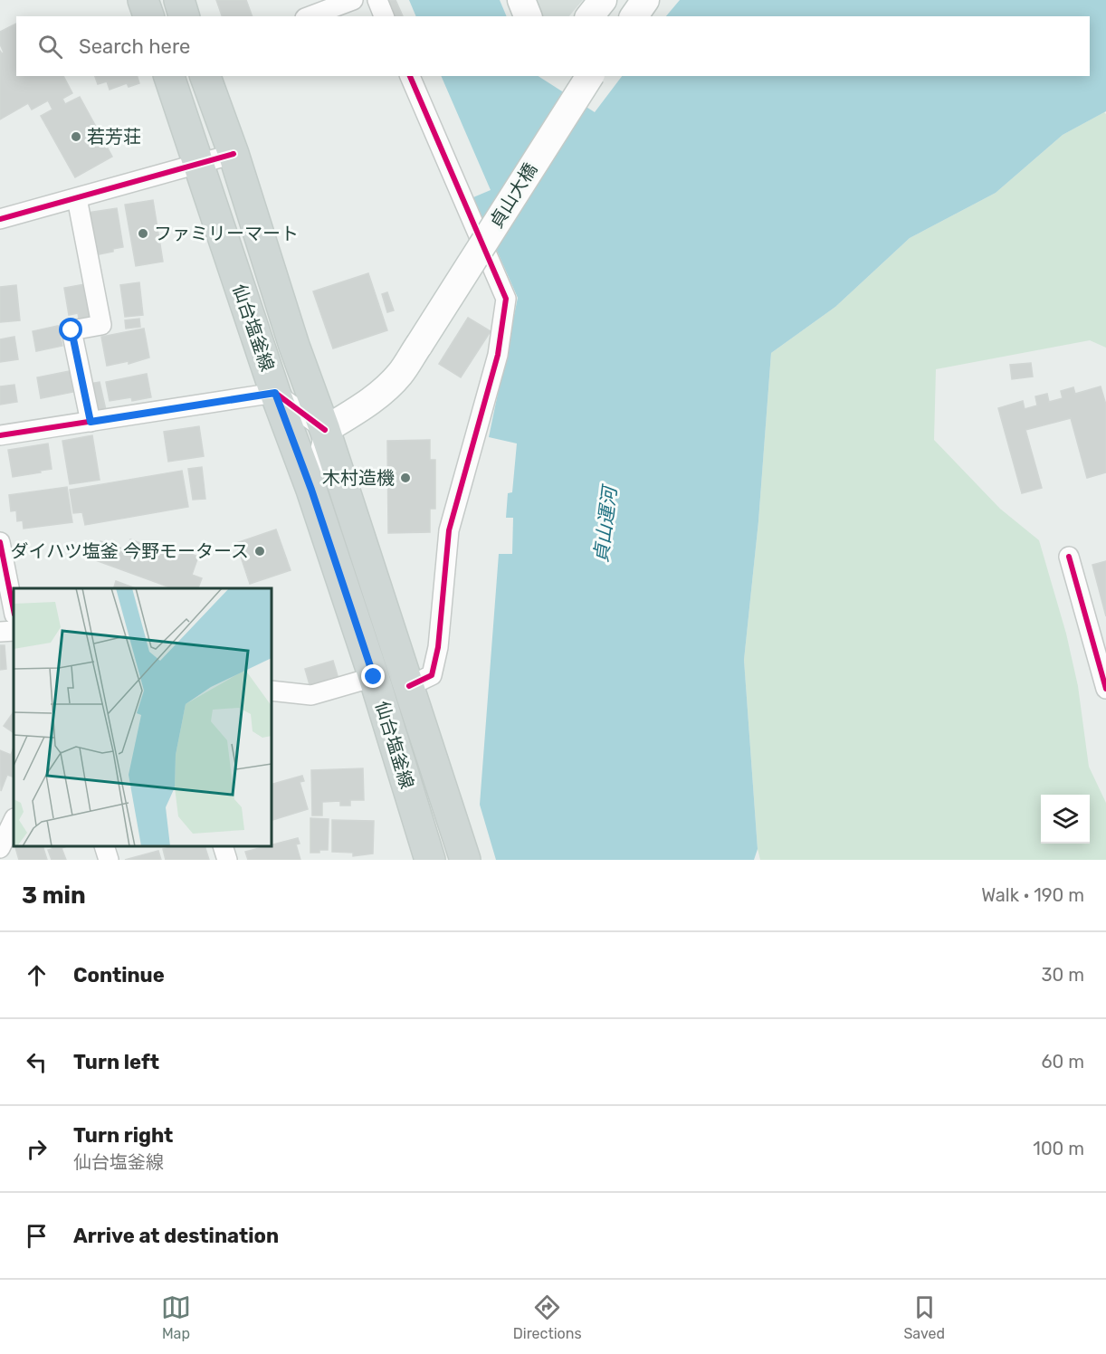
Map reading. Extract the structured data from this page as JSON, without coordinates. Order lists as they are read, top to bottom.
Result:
{
  "streets": {
    "main road": ["仙台塩釜線"],
    "street": ["貞山大橋"]
  },
  "crossings": [
    ["貞山大橋", "仙台塩釜線"]
  ],
  "water": ["貞山運河"],
  "places": [
    "若芳荘",
    "ファミリーマート",
    "木村造機",
    "ダイハツ塩釜 今野モータース"
  ],
  "page": {
    "search": "Search here",
    "heading": ["3 min", "Walk · 190 m"],
    "list": [
      ["Continue", "30 m"],
      ["Turn left", "60 m"],
      ["Turn right", "仙台塩釜線", "100 m"],
      "Arrive at destination"
    ],
    "nav": ["Map", "Directions", "Saved"]
  }
}
